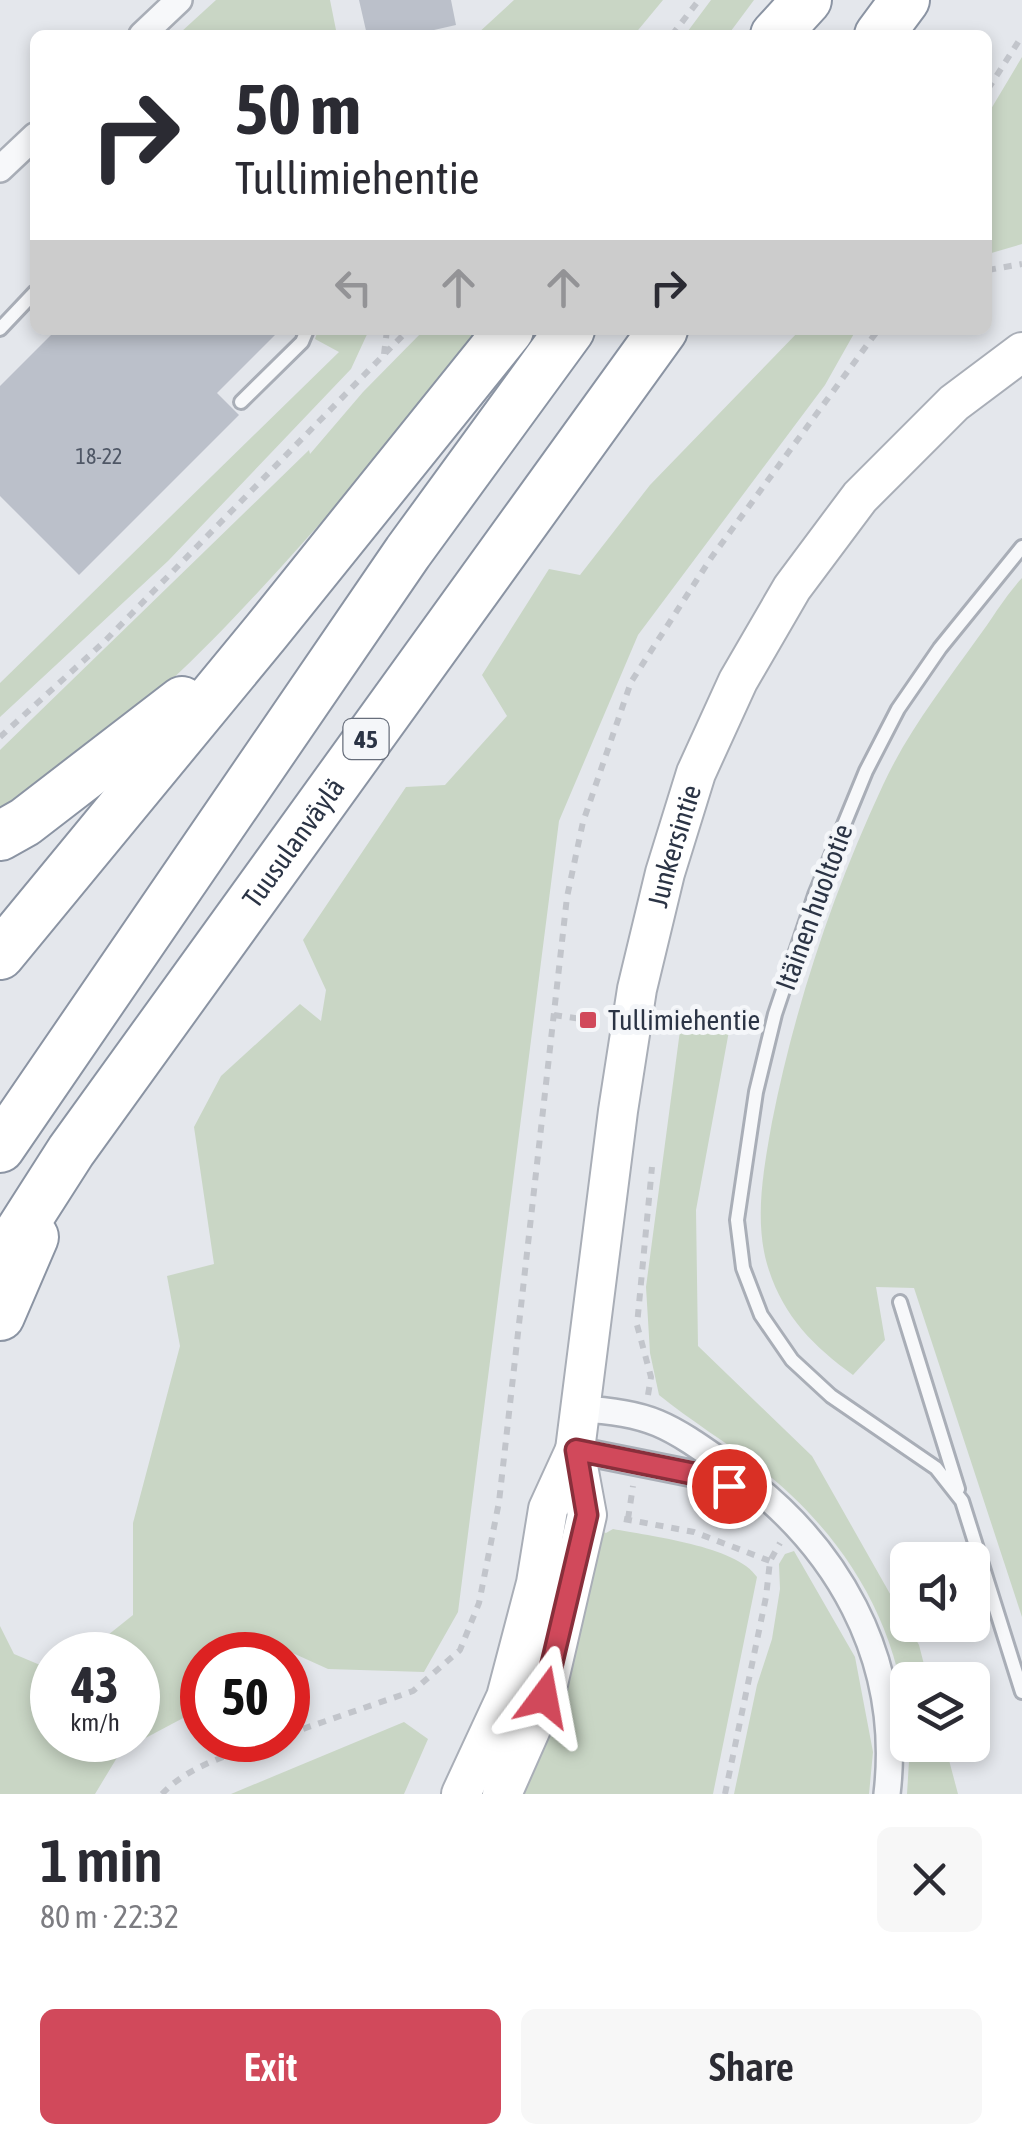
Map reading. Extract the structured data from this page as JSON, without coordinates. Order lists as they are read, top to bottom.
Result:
{
  "streets": {
    "highway": ["45", "Tuusulanväylä"],
    "main road": ["Junkersintie"],
    "lane": ["Itäinen huoltotie"]
  },
  "places": {
    "transit": ["Tullimiehentie"]
  },
  "house_numbers": ["18-22"],
  "page": {
    "turn": ["50 m", "Tullimiehentie"],
    "speed": "43 km/h",
    "limit": "50",
    "heading": ["1 min", "80 m · 22:32"],
    "buttons": ["Exit", "Share"]
  }
}
